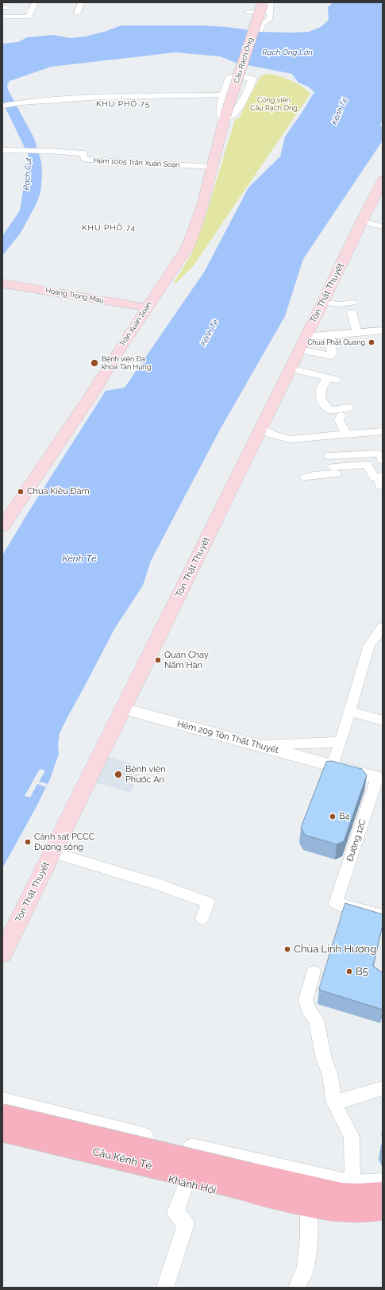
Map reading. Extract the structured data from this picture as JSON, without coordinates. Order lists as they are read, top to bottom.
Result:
{
  "streets": {
    "main road": [
      "Cầu Rạch Ông",
      "Tôn Thất Thuyết",
      "Hoàng Trọng Mậu",
      "Trần Xuân Soạn",
      "Cầu Kênh Tẻ"
    ],
    "street": [
      "Hẻm 1005 Trần Xuân Soạn",
      "Hẻm 209 Tôn Thất Thuyết",
      "Đường 12C",
      "Khánh Hội"
    ]
  },
  "crossings": [
    ["Cầu Rạch Ông", "Trần Xuân Soạn"],
    ["Hẻm 1005 Trần Xuân Soạn", "Trần Xuân Soạn"],
    ["Tôn Thất Thuyết", "Hẻm 209 Tôn Thất Thuyết"],
    ["Hoàng Trọng Mậu", "Trần Xuân Soạn"],
    ["Hẻm 209 Tôn Thất Thuyết", "Đường 12C"],
    ["Cầu Kênh Tẻ", "Khánh Hội"]
  ],
  "districts": ["KHU PHỐ 75", "KHU PHỐ 74"],
  "water": ["Rạch Ông Lớn", "Kênh Tẻ", "Rạch Cụt"],
  "parks": ["Công viên Cầu Rạch Ông"],
  "places": [
    "Chùa Phật Quang",
    "Bệnh viện Đa khoa Tân Hưng",
    "Chùa Kiều Đàm",
    "Quán Chay Nấm Hân",
    "Bệnh viện Phước An",
    "B4",
    "Cảnh sát PCCC Đường sông",
    "Chùa Linh Hương",
    "B5"
  ]
}
